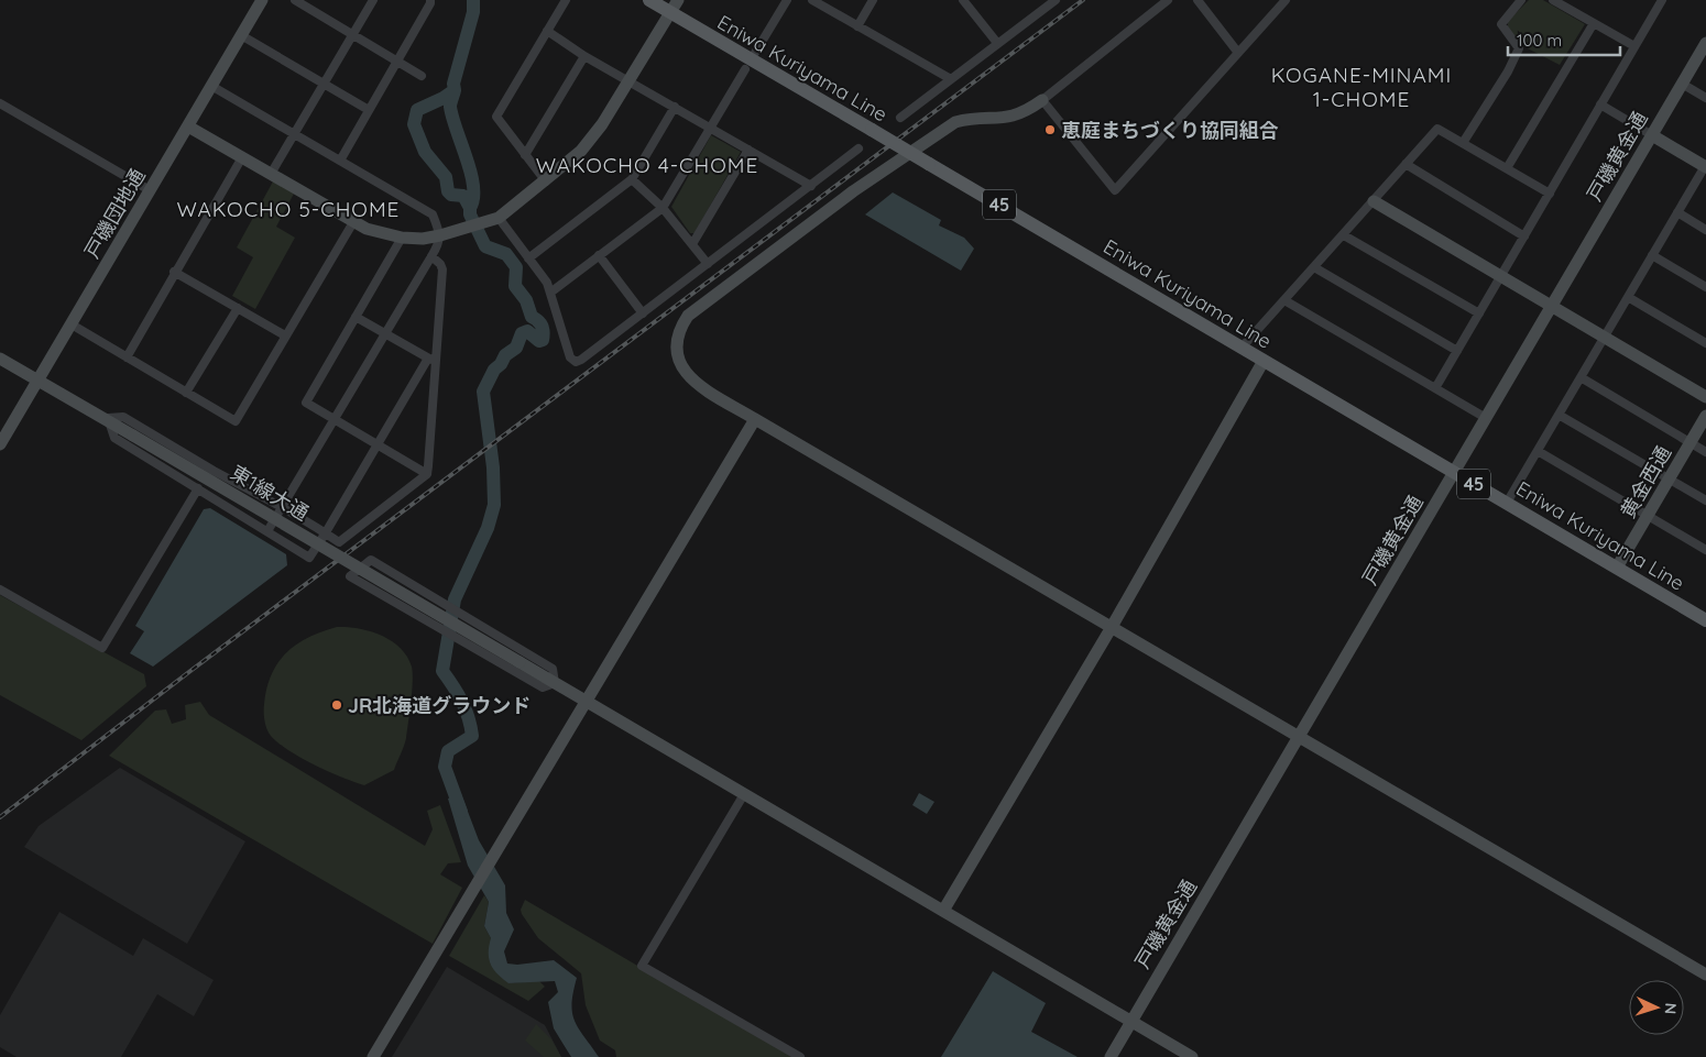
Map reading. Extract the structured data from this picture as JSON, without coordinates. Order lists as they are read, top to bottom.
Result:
{
  "streets": {
    "main road": ["Eniwa Kuriyama Line", "45"],
    "street": [
      "戸磯黄金通",
      "戸磯団地通",
      "黄金西通",
      "東1線大通"
    ]
  },
  "crossings": [
    ["Eniwa Kuriyama Line", "戸磯黄金通"],
    ["Eniwa Kuriyama Line", "黄金西通"],
    ["戸磯黄金通", "東1線大通"],
    ["戸磯団地通", "東1線大通"]
  ],
  "districts": ["KOGANE-MINAMI 1-CHOME", "WAKOCHO 4-CHOME", "WAKOCHO 5-CHOME"],
  "places": ["恵庭まちづくり協同組合", "JR北海道グラウンド"],
  "scale_bar": "100 m",
  "north": "right"
}
